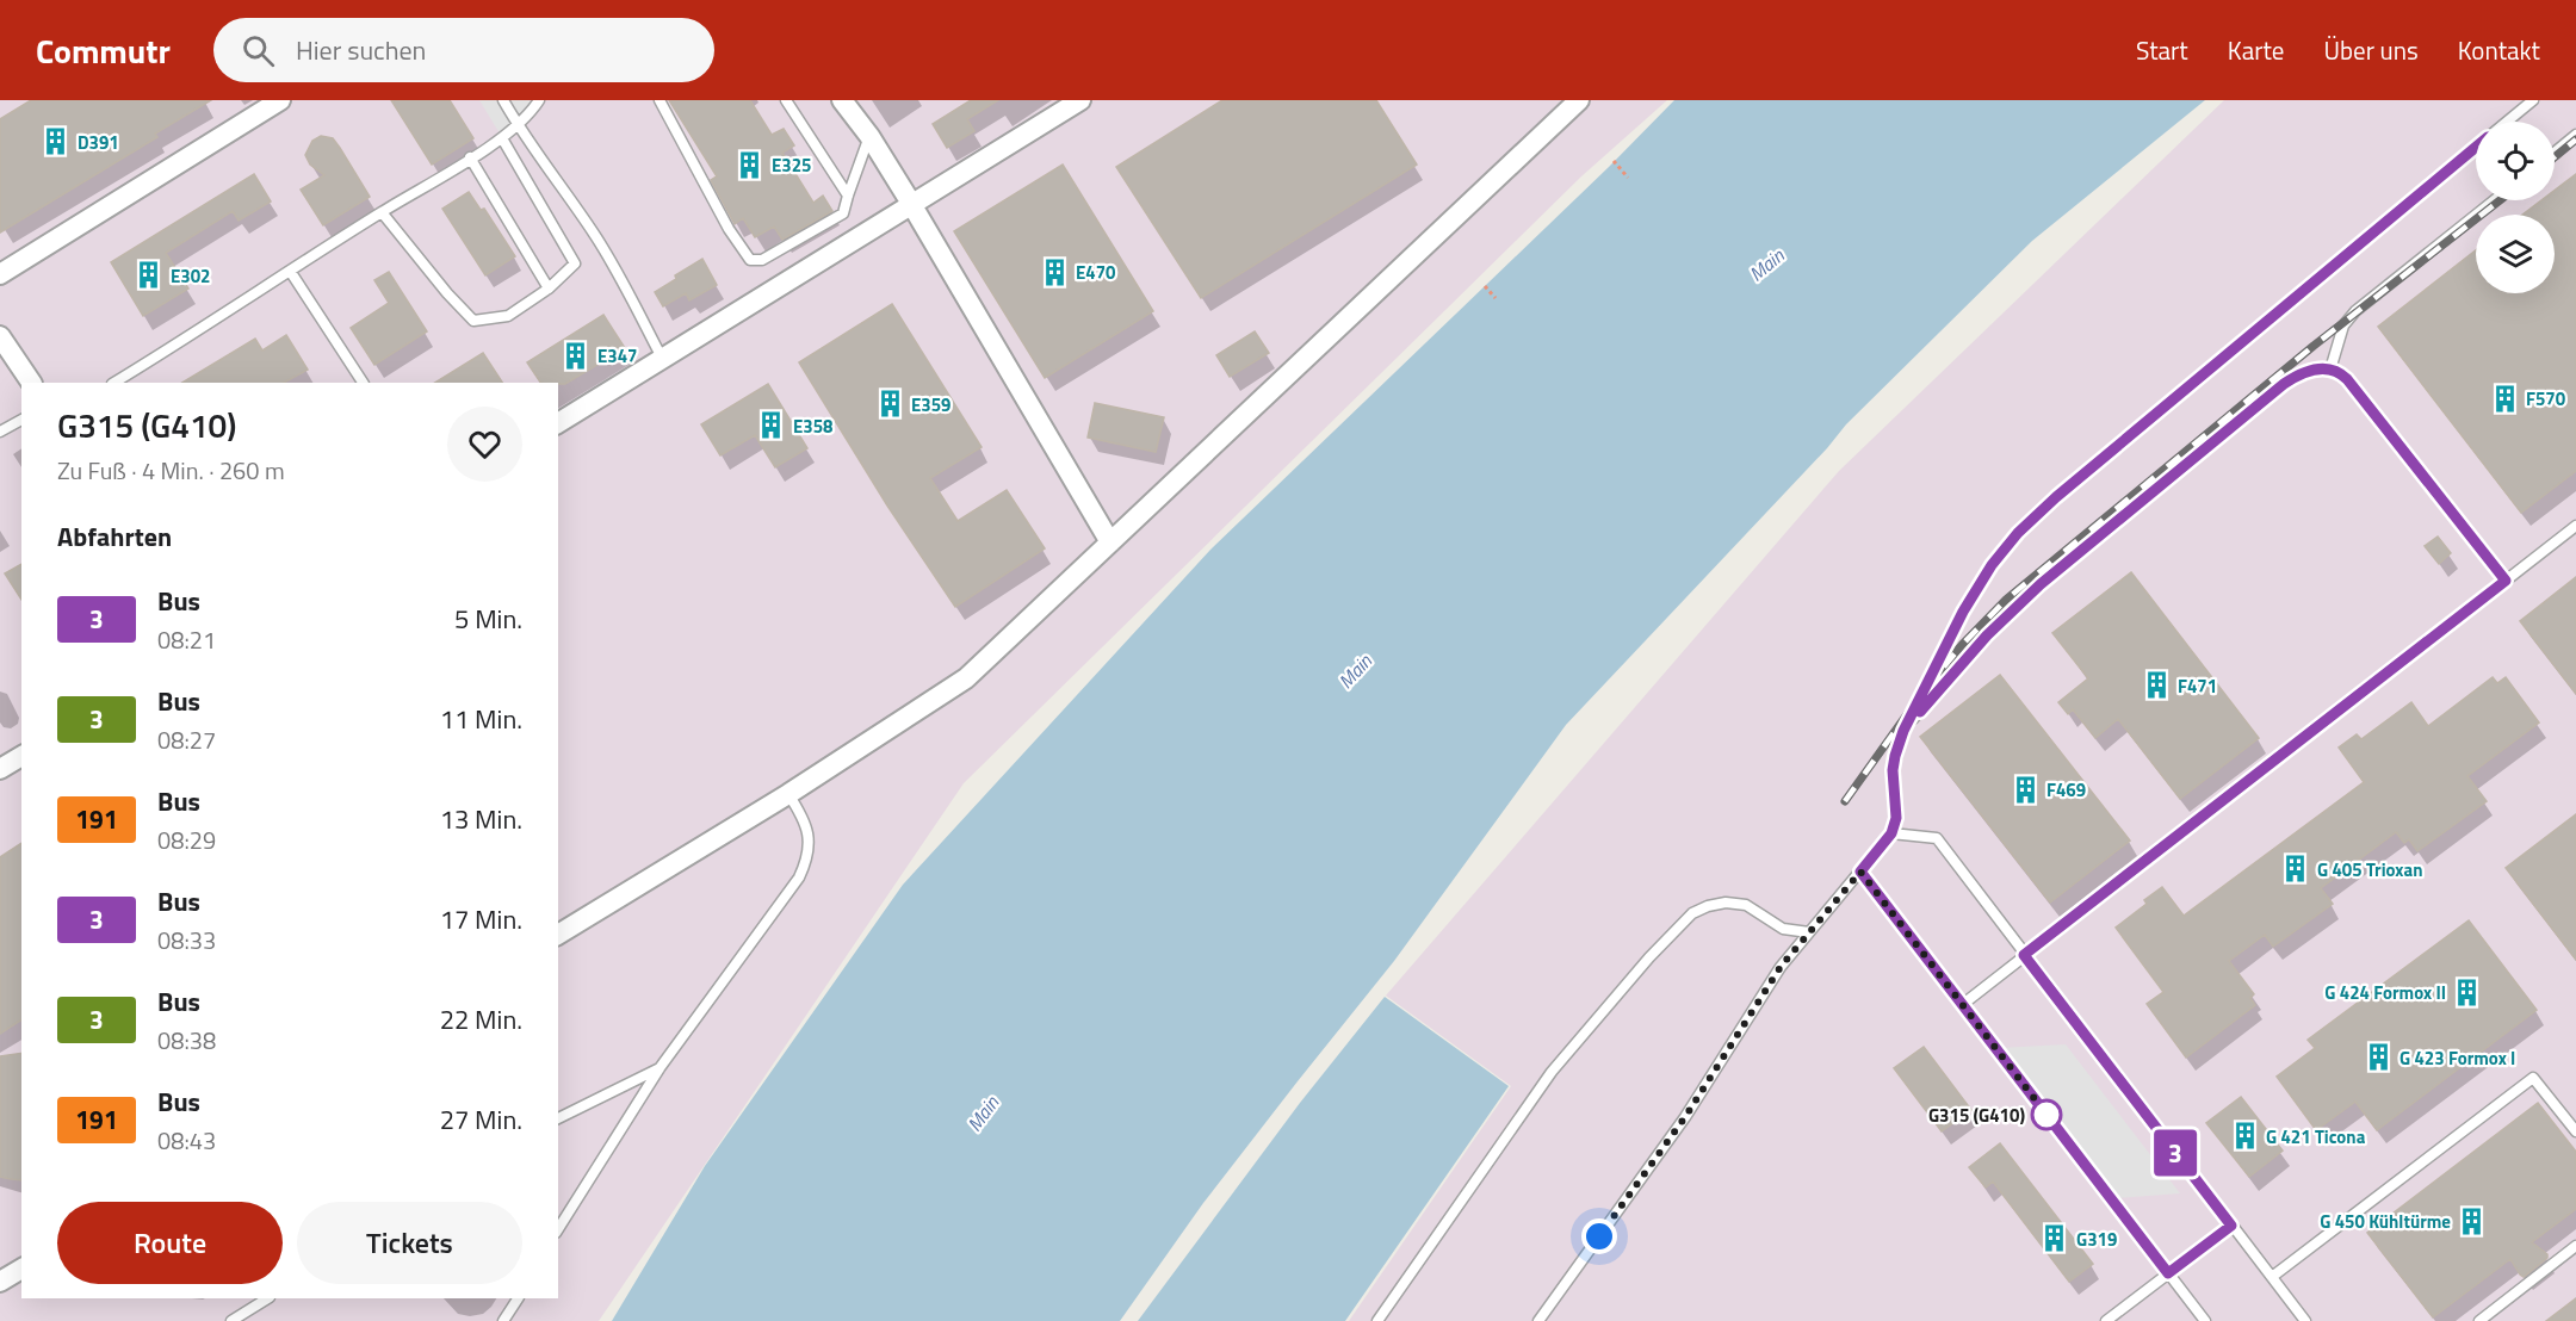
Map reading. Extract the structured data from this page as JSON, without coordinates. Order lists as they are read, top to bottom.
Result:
{
  "water": ["Main"],
  "places": {
    "building": [
      "D391",
      "E325",
      "E470",
      "E302",
      "E347",
      "F570",
      "E359",
      "E358",
      "F471",
      "F469",
      "G 405 Trioxan",
      "G 424 Formox II",
      "G 423 Formox I",
      "G 421 Ticona",
      "G 450 Kühltürme",
      "G319"
    ],
    "other": ["G315 (G410)"]
  },
  "lines": ["bus line 3"],
  "page": {
    "header": "Commutr",
    "search": "Hier suchen",
    "nav": [
      "Start",
      "Karte",
      "Über uns",
      "Kontakt"
    ],
    "on_map": "3",
    "heading": [
      ["G315 (G410)", "Zu Fuß · 4 Min. · 260 m"],
      "Abfahrten"
    ],
    "list": [
      {
        "mark": "3",
        "name": "Bus",
        "note": "08:21",
        "value": "5 Min."
      },
      {
        "mark": "3",
        "name": "Bus",
        "note": "08:27",
        "value": "11 Min."
      },
      {
        "mark": "191",
        "name": "Bus",
        "note": "08:29",
        "value": "13 Min."
      },
      {
        "mark": "3",
        "name": "Bus",
        "note": "08:33",
        "value": "17 Min."
      },
      {
        "mark": "3",
        "name": "Bus",
        "note": "08:38",
        "value": "22 Min."
      },
      {
        "mark": "191",
        "name": "Bus",
        "note": "08:43",
        "value": "27 Min."
      }
    ],
    "buttons": ["Route", "Tickets"]
  }
}
